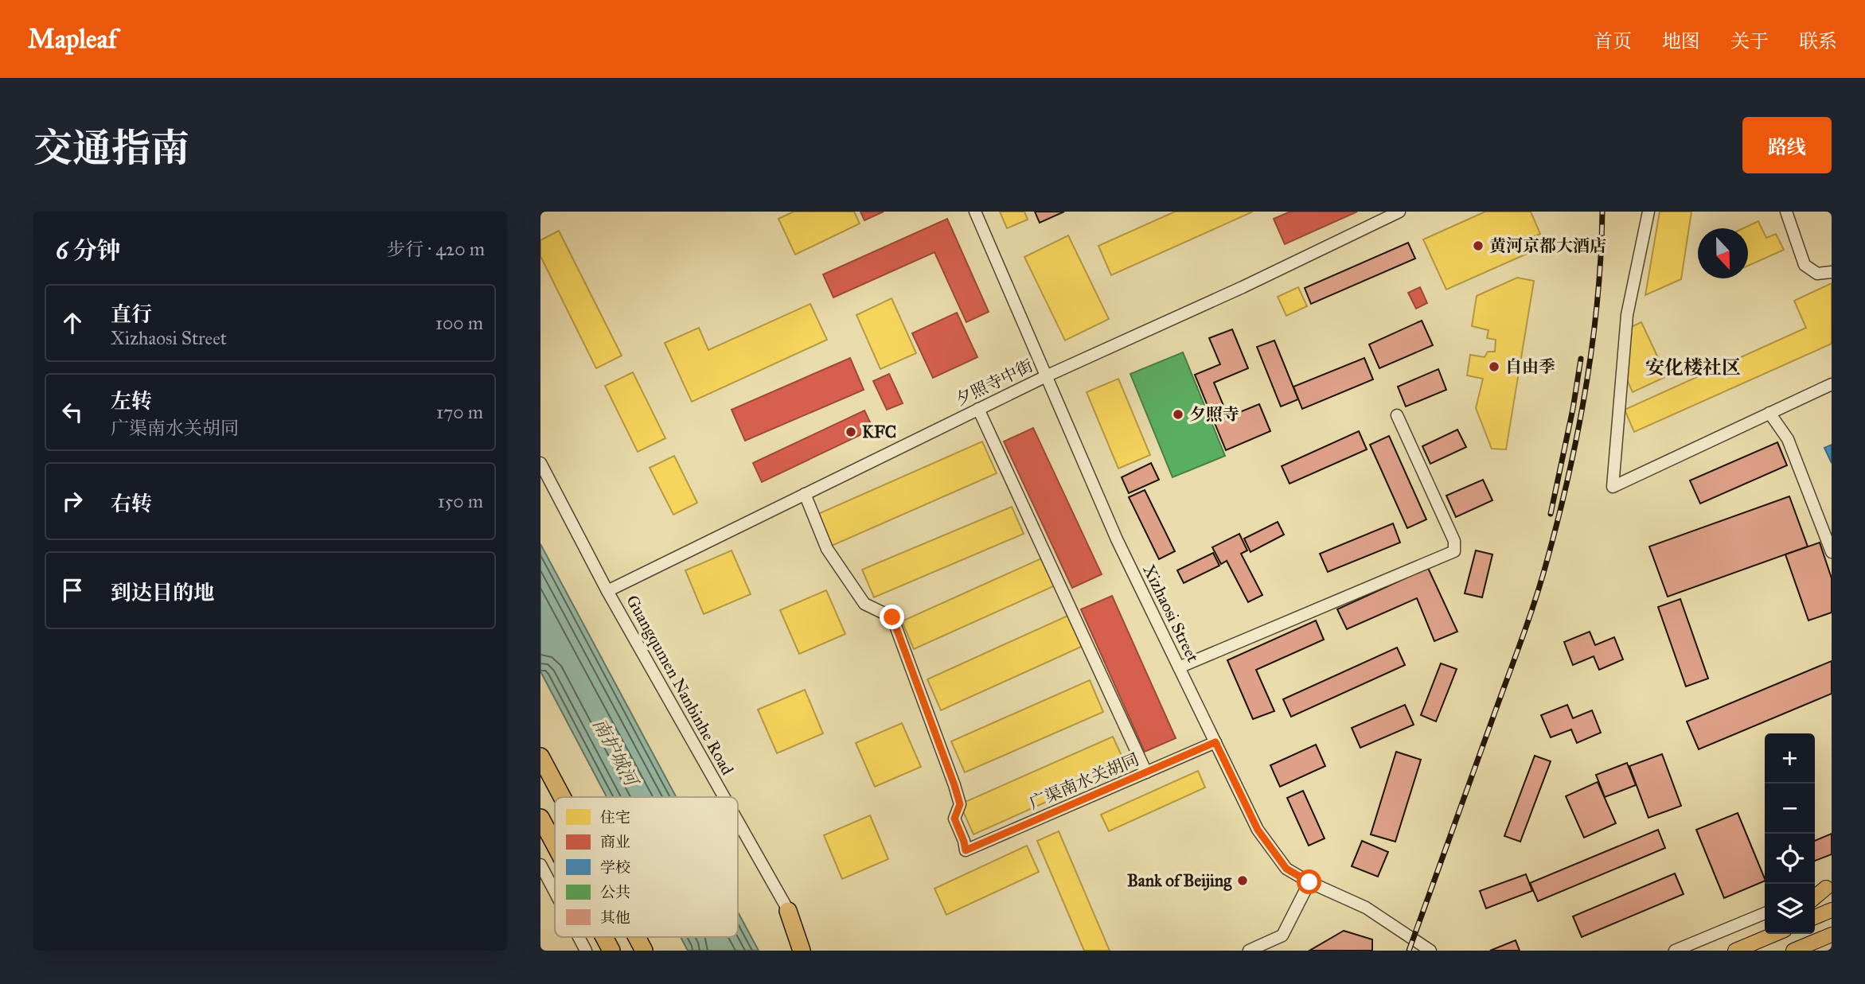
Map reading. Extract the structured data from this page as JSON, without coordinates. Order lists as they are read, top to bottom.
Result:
{
  "streets": {
    "street": [
      "夕照寺中街",
      "Xizhaosi Street",
      "Guangqumen Nanbinhe Road",
      "广渠南水关胡同"
    ]
  },
  "crossings": [
    ["夕照寺中街", "Xizhaosi Street"],
    ["夕照寺中街", "Guangqumen Nanbinhe Road"],
    ["夕照寺中街", "广渠南水关胡同"],
    ["Xizhaosi Street", "广渠南水关胡同"]
  ],
  "districts": ["安化楼社区"],
  "water": ["南护城河"],
  "places": [
    "黄河京都大酒店",
    "自由季",
    "夕照寺",
    "KFC",
    "Bank of Beijing"
  ],
  "legend": [
    "住宅",
    "商业",
    "学校",
    "公共",
    "其他"
  ],
  "north": "bottom",
  "page": {
    "header": "Mapleaf",
    "nav": [
      "首页",
      "地图",
      "关于",
      "联系"
    ],
    "title": "交通指南",
    "buttons": "路线",
    "heading": ["6 分钟", "步行 · 420 m"],
    "list": [
      ["直行", "Xizhaosi Street", "100 m"],
      ["左转", "广渠南水关胡同", "170 m"],
      ["右转", "150 m"],
      "到达目的地"
    ],
    "map_buttons": ["+", "−"]
  }
}
